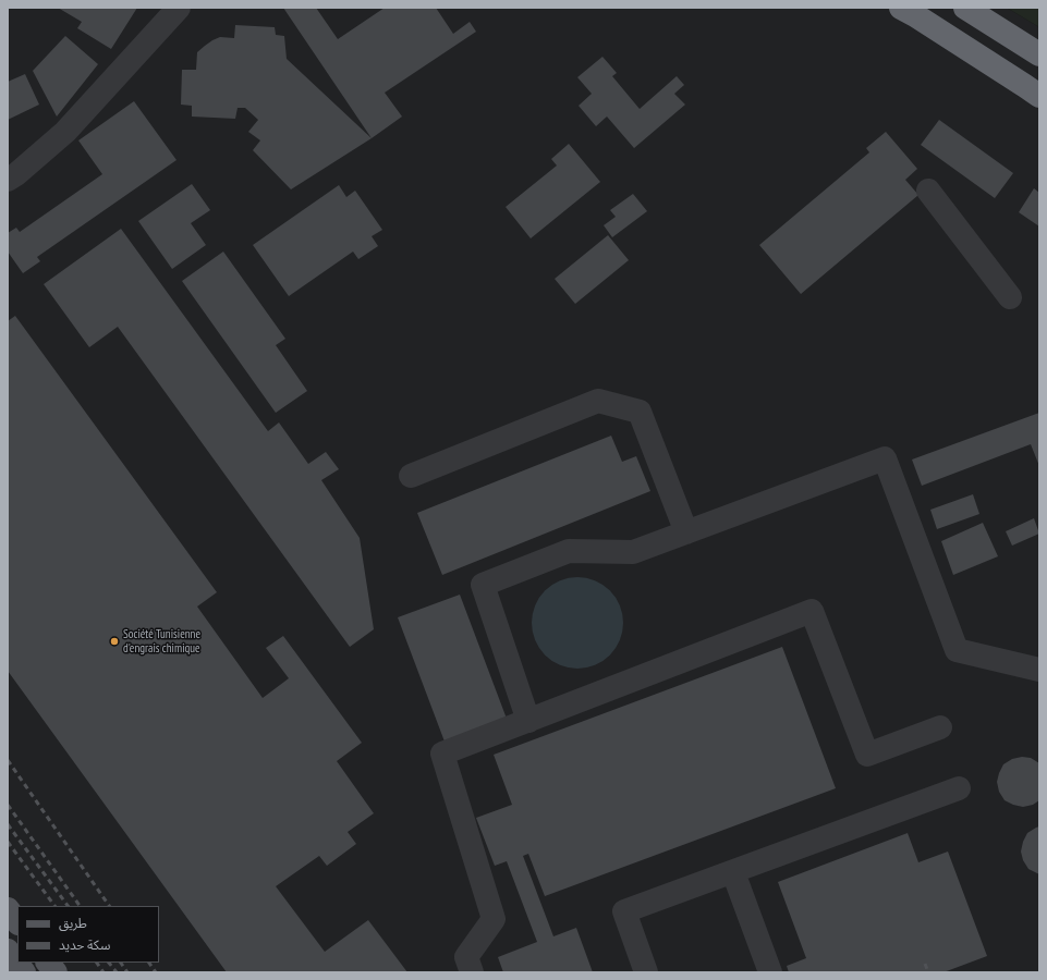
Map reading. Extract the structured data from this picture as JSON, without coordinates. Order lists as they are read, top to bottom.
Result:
{
  "places": ["Société Tunisienne d'engrais chimique"],
  "legend": ["طريق", "سكة حديد"]
}
